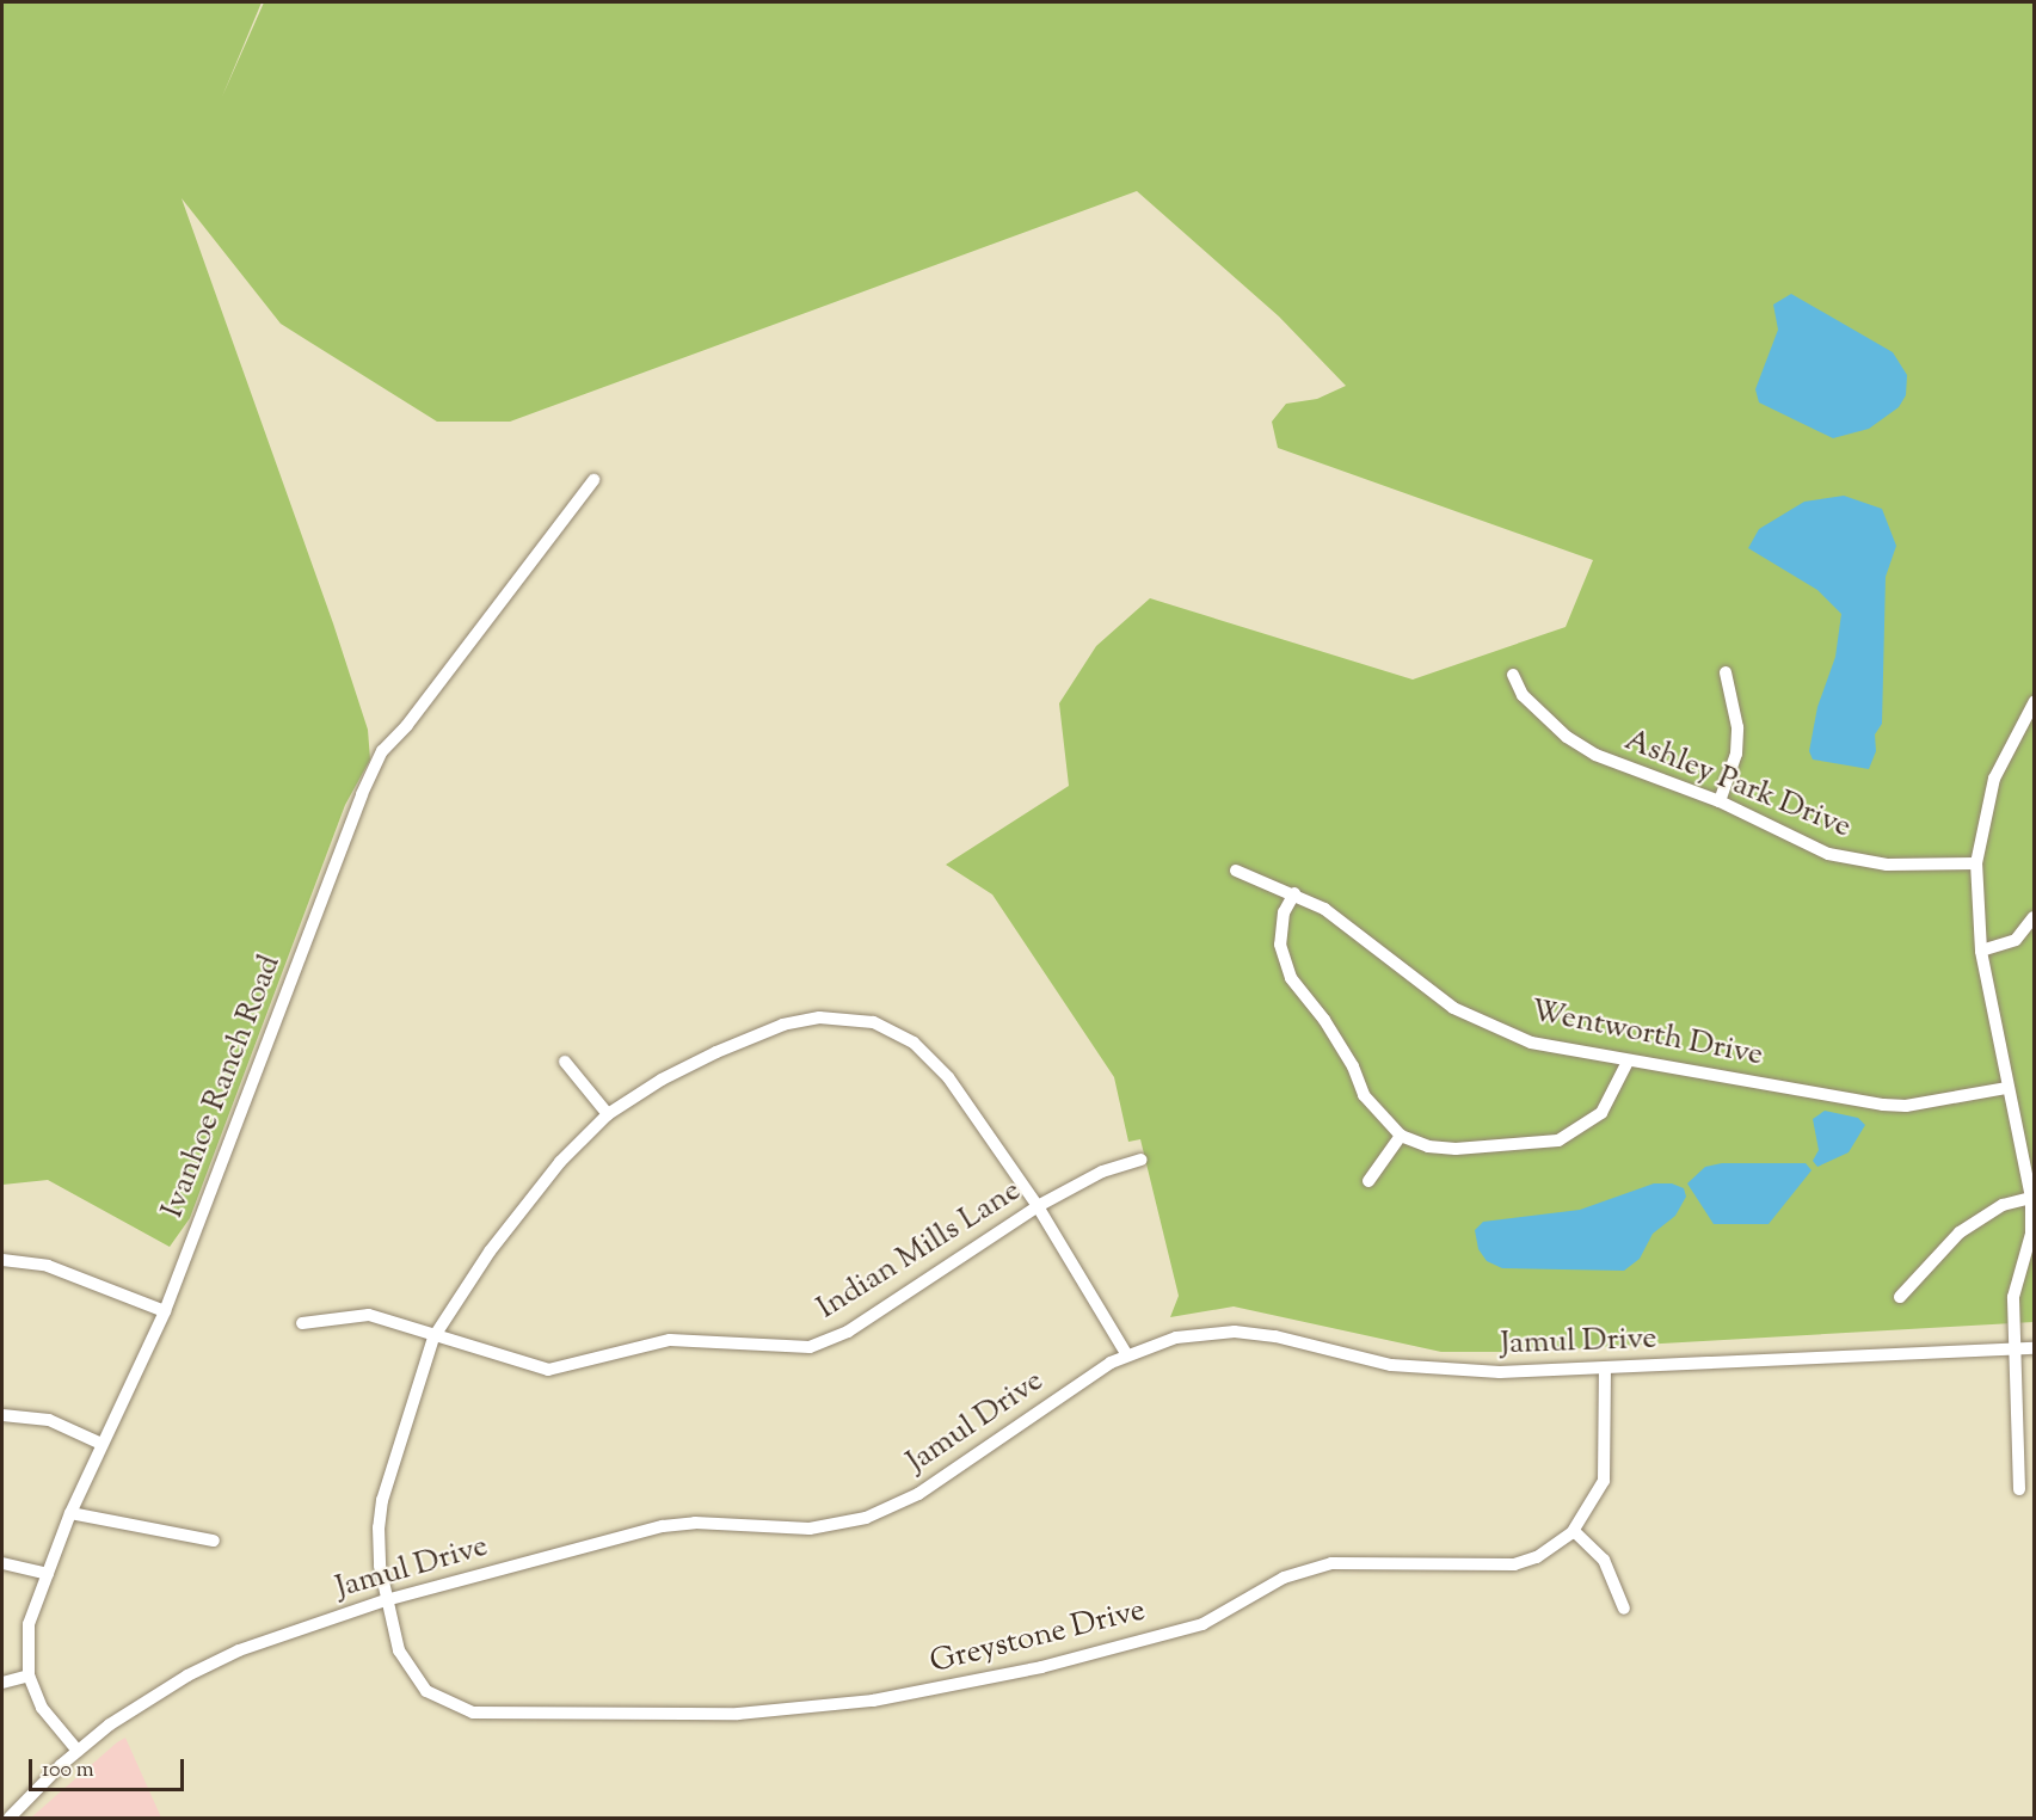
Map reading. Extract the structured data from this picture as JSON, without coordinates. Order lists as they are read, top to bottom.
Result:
{
  "streets": {
    "street": [
      "Ashley Park Drive",
      "Wentworth Drive",
      "Ivanhoe Ranch Road",
      "Indian Mills Lane",
      "Jamul Drive",
      "Greystone Drive"
    ]
  },
  "crossings": [
    ["Ivanhoe Ranch Road", "Jamul Drive"],
    ["Indian Mills Lane", "Greystone Drive"],
    ["Jamul Drive", "Greystone Drive"]
  ],
  "scale_bar": "100 m"
}
